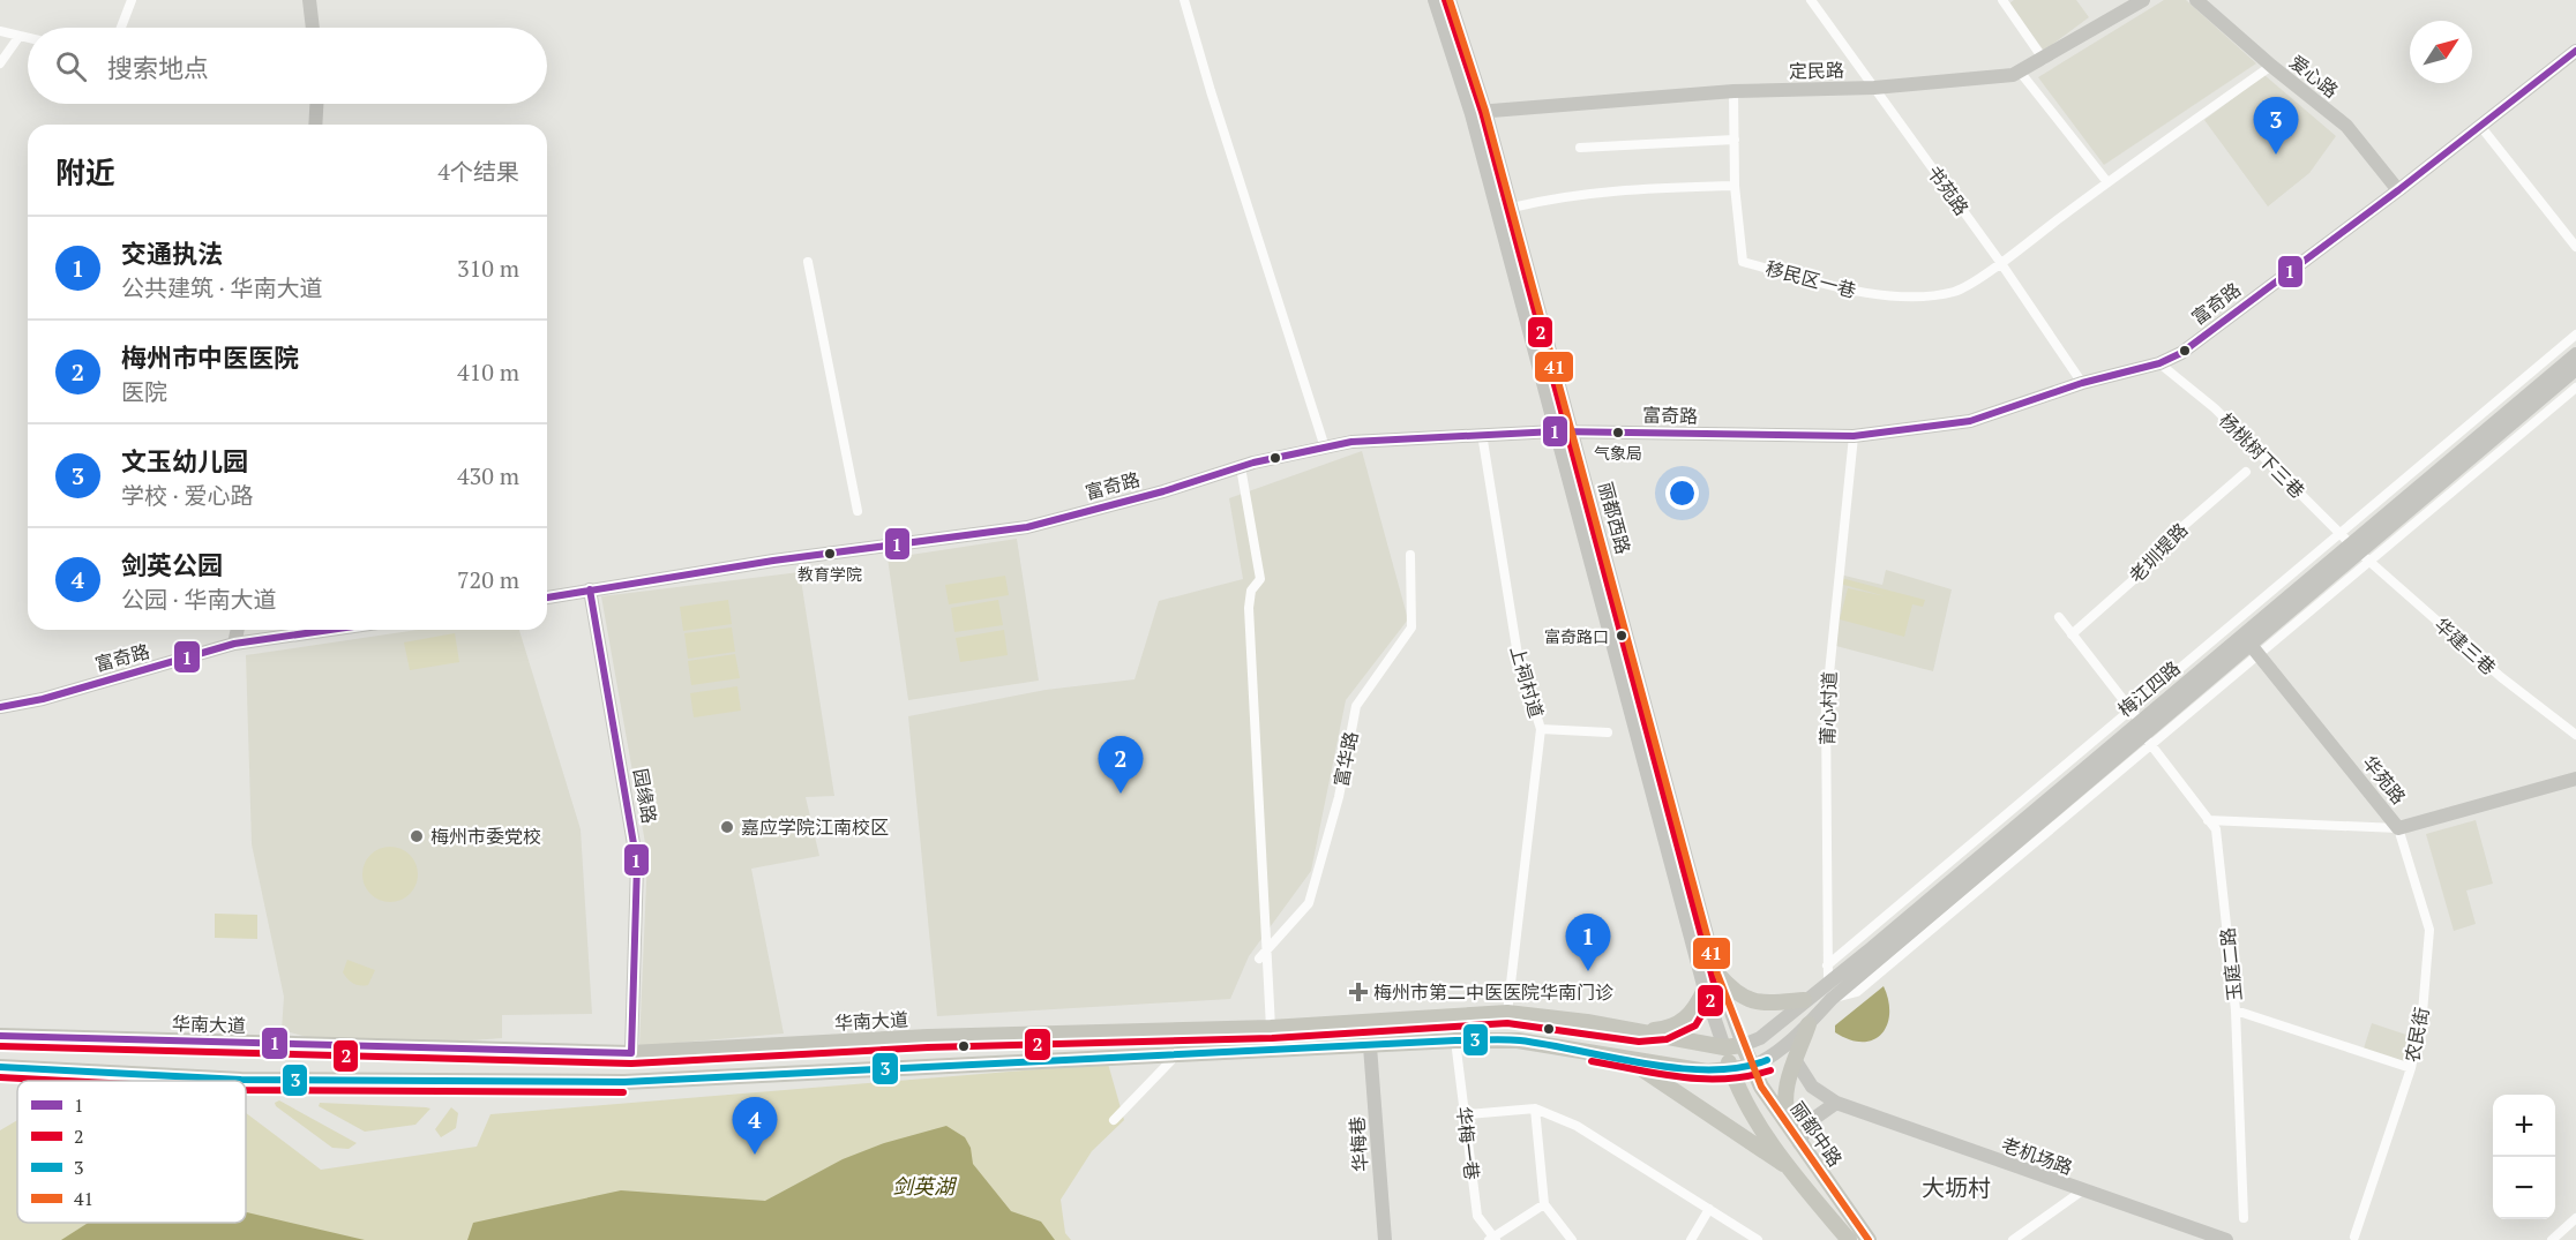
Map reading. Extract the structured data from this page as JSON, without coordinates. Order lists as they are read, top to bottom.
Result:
{
  "streets": {
    "main road": ["华南大道", "丽都中路"],
    "street": [
      "定民路",
      "爱心路",
      "书苑路",
      "移民区一巷",
      "富奇路",
      "杨桃树下三巷",
      "丽都西路",
      "老圳堤路",
      "华建三巷",
      "上祠村道",
      "梅江四路",
      "莆心村道",
      "富华路",
      "华苑路",
      "园缘路",
      "玉庭二路",
      "农民街",
      "华梅一巷",
      "华梅巷",
      "老机场路"
    ]
  },
  "crossings": [
    ["定民路", "书苑路"],
    ["定民路", "移民区一巷"],
    ["定民路", "丽都西路"],
    ["爱心路", "富奇路"],
    ["书苑路", "移民区一巷"],
    ["书苑路", "富奇路"],
    ["富奇路", "杨桃树下三巷"],
    ["富奇路", "丽都西路"],
    ["富奇路", "上祠村道"],
    ["富奇路", "莆心村道"],
    ["富奇路", "园缘路"],
    ["杨桃树下三巷", "华建三巷"],
    ["杨桃树下三巷", "梅江四路"],
    ["丽都西路", "梅江四路"],
    ["丽都西路", "华南大道"],
    ["丽都西路", "丽都中路"],
    ["老圳堤路", "玉庭二路"],
    ["华建三巷", "梅江四路"],
    ["上祠村道", "华南大道"],
    ["梅江四路", "莆心村道"],
    ["梅江四路", "华苑路"],
    ["梅江四路", "玉庭二路"],
    ["梅江四路", "华南大道"],
    ["梅江四路", "丽都中路"],
    ["华苑路", "农民街"],
    ["园缘路", "华南大道"],
    ["华南大道", "丽都中路"]
  ],
  "districts": ["大坜村"],
  "water": ["剑英湖"],
  "places": {
    "other": [
      "气象局",
      "教育学院",
      "富奇路口",
      "嘉应学院江南校区",
      "梅州市委党校"
    ],
    "health": ["梅州市第二中医医院华南门诊"]
  },
  "lines": [
    "transit line 2",
    "transit line 41",
    "transit line 1",
    "transit line 3"
  ],
  "legend": [
    "1",
    "2",
    "3",
    "41"
  ],
  "north": "top right",
  "page": {
    "search": "搜索地点",
    "pins": [
      "3",
      "2",
      "1",
      "4"
    ],
    "heading": ["附近", "4个结果"],
    "list": [
      {
        "mark": "1",
        "name": "交通执法",
        "note": "公共建筑 · 华南大道",
        "value": "310 m"
      },
      {
        "mark": "2",
        "name": "梅州市中医医院",
        "note": "医院",
        "value": "410 m"
      },
      {
        "mark": "3",
        "name": "文玉幼儿园",
        "note": "学校 · 爱心路",
        "value": "430 m"
      },
      {
        "mark": "4",
        "name": "剑英公园",
        "note": "公园 · 华南大道",
        "value": "720 m"
      }
    ],
    "map_buttons": ["+", "−"]
  }
}
